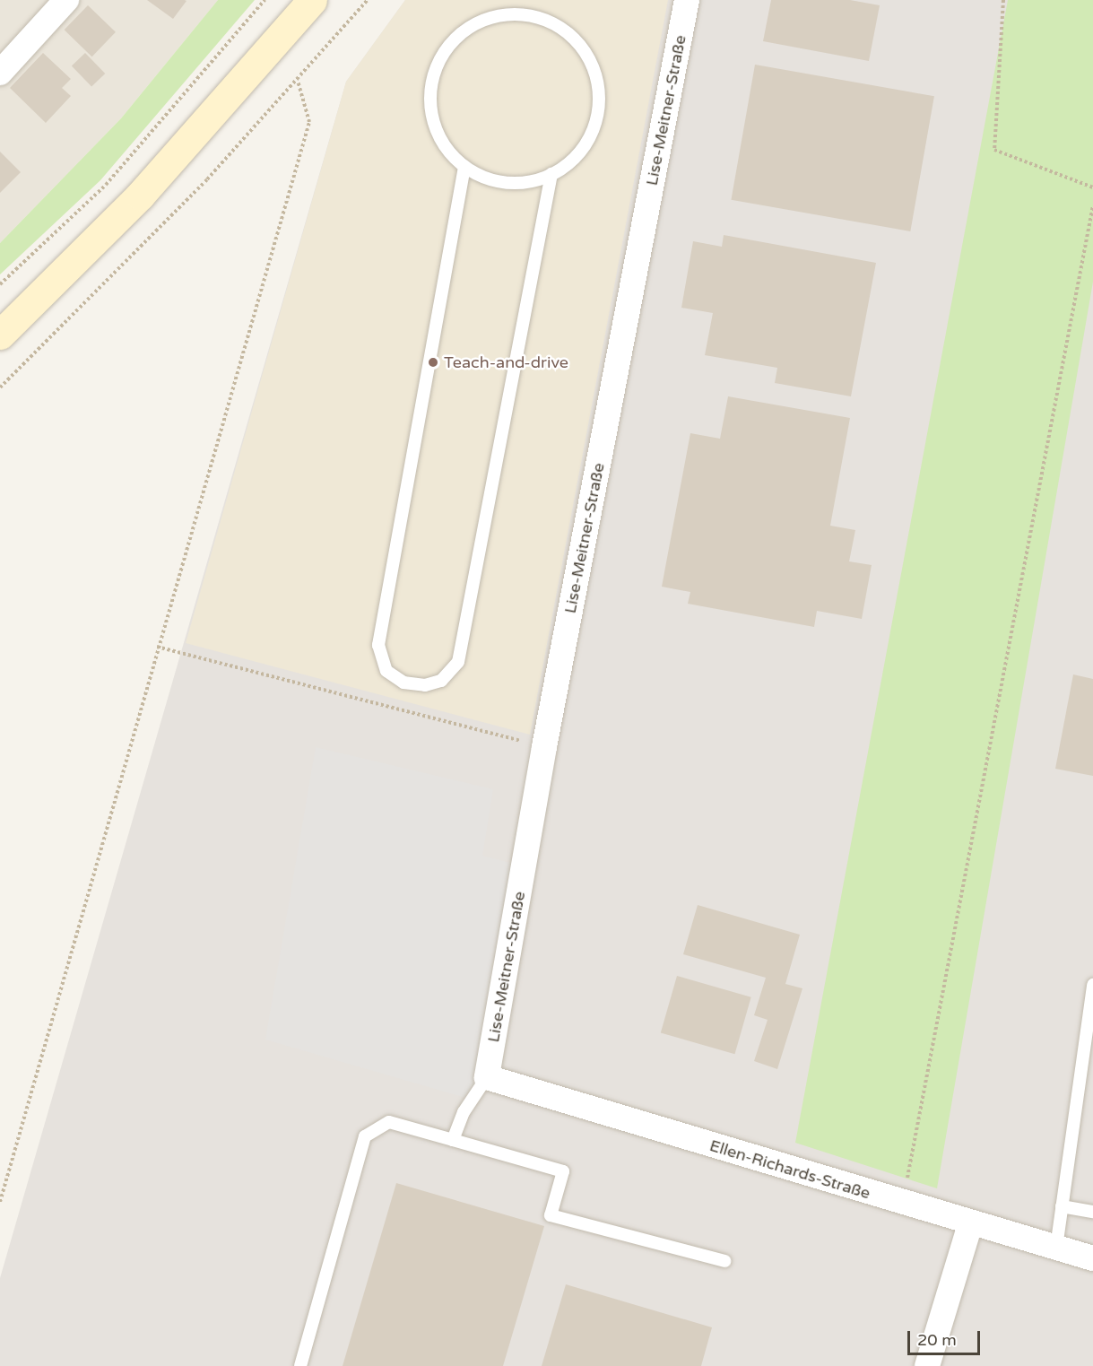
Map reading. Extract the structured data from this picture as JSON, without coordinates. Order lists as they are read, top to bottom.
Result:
{
  "streets": {
    "street": ["Lise-Meitner-Straße", "Ellen-Richards-Straße"]
  },
  "crossings": [
    ["Lise-Meitner-Straße", "Ellen-Richards-Straße"]
  ],
  "places": ["Teach-and-drive"],
  "scale_bar": "20 m"
}
